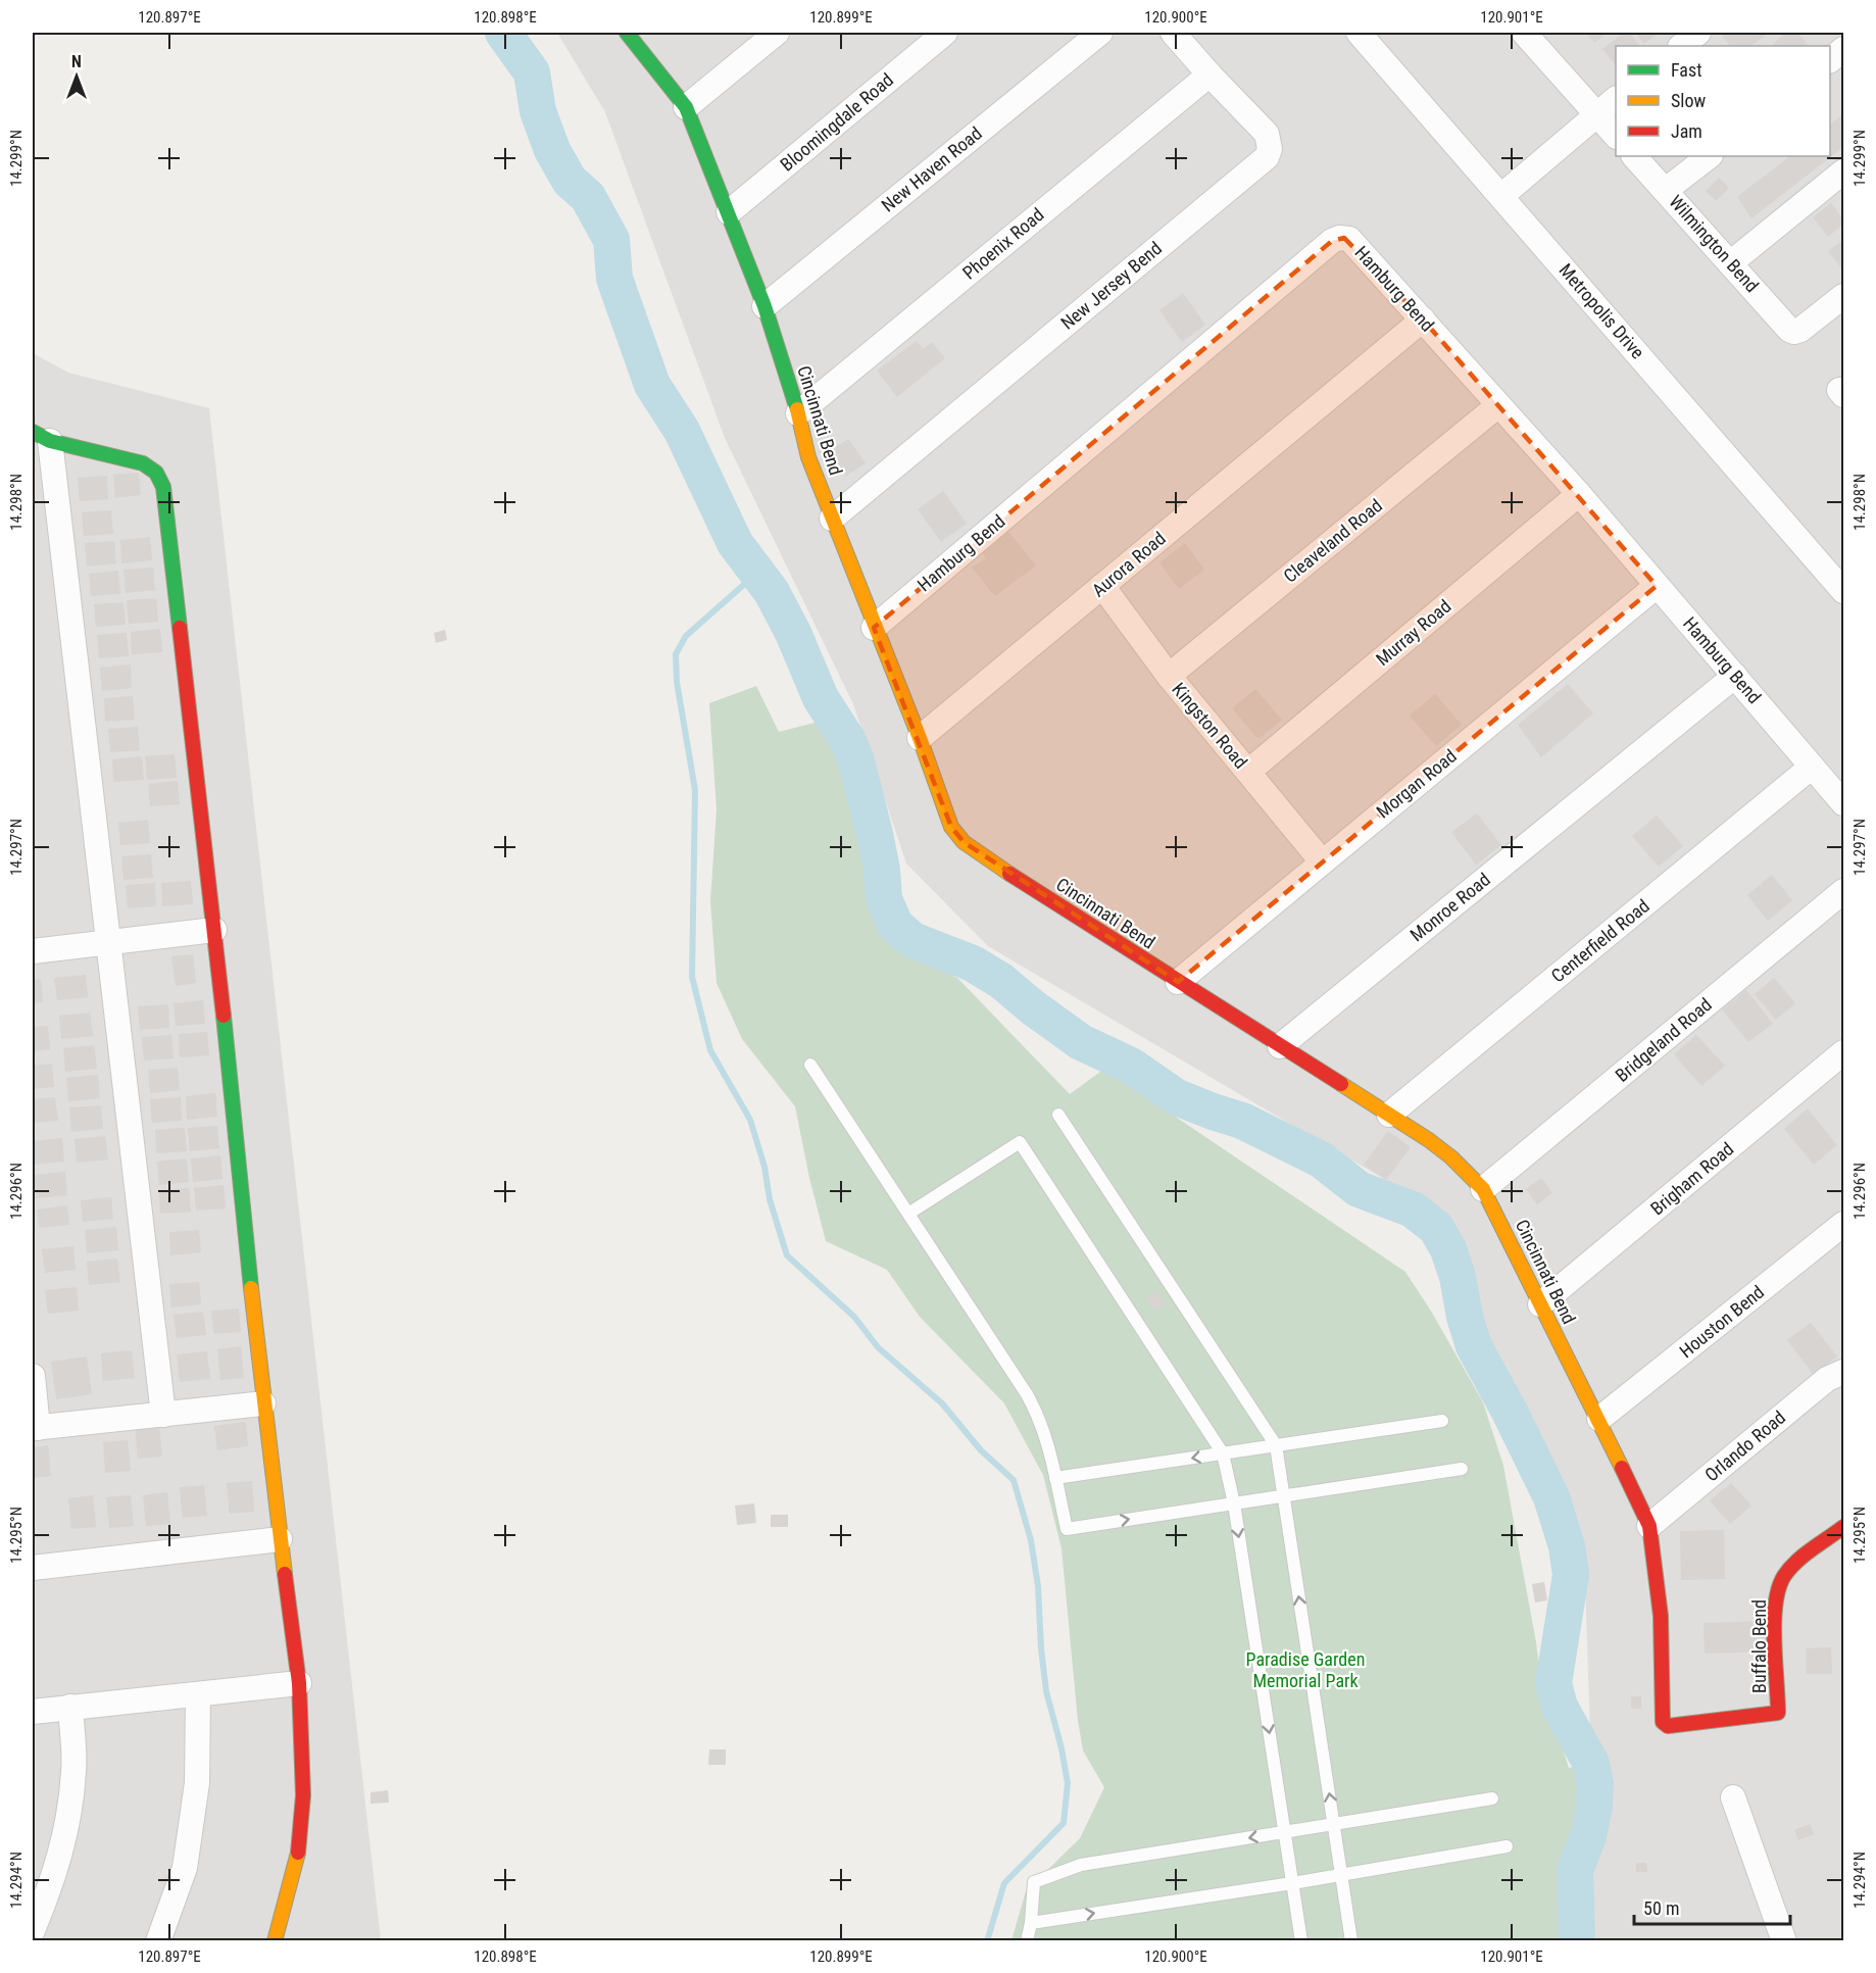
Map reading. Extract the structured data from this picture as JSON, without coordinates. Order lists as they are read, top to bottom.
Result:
{
  "streets": {
    "street": [
      "Bloomingdale Road",
      "New Haven Road",
      "Phoenix Road",
      "Wilmington Bend",
      "New Jersey Bend",
      "Hamburg Bend",
      "Metropolis Drive",
      "Cincinnati Bend",
      "Cleaveland Road",
      "Aurora Road",
      "Murray Road",
      "Kingston Road",
      "Morgan Road",
      "Monroe Road",
      "Centerfield Road",
      "Bridgeland Road",
      "Brigham Road",
      "Houston Bend",
      "Orlando Road",
      "Buffalo Bend"
    ]
  },
  "crossings": [
    ["Bloomingdale Road", "Cincinnati Bend"],
    ["New Haven Road", "Cincinnati Bend"],
    ["Phoenix Road", "New Jersey Bend"],
    ["Phoenix Road", "Cincinnati Bend"],
    ["New Jersey Bend", "Cincinnati Bend"],
    ["Hamburg Bend", "Cincinnati Bend"],
    ["Hamburg Bend", "Cleaveland Road"],
    ["Hamburg Bend", "Aurora Road"],
    ["Hamburg Bend", "Murray Road"],
    ["Hamburg Bend", "Morgan Road"],
    ["Hamburg Bend", "Monroe Road"],
    ["Hamburg Bend", "Centerfield Road"],
    ["Cincinnati Bend", "Aurora Road"],
    ["Cincinnati Bend", "Morgan Road"],
    ["Cincinnati Bend", "Monroe Road"],
    ["Cincinnati Bend", "Centerfield Road"],
    ["Cincinnati Bend", "Bridgeland Road"],
    ["Cincinnati Bend", "Brigham Road"],
    ["Cincinnati Bend", "Houston Bend"],
    ["Cincinnati Bend", "Orlando Road"],
    ["Cincinnati Bend", "Buffalo Bend"],
    ["Cleaveland Road", "Kingston Road"],
    ["Aurora Road", "Kingston Road"],
    ["Murray Road", "Kingston Road"],
    ["Kingston Road", "Morgan Road"]
  ],
  "parks": ["Paradise Garden Memorial Park"],
  "legend": ["Fast", "Slow", "Jam"],
  "scale_bar": "50 m",
  "north": "top",
  "coordinates": [
    "120.897°E",
    "120.898°E",
    "120.899°E",
    "120.900°E",
    "120.901°E",
    "14.299°N",
    "14.298°N",
    "14.297°N",
    "14.296°N",
    "14.295°N",
    "14.294°N"
  ]
}
